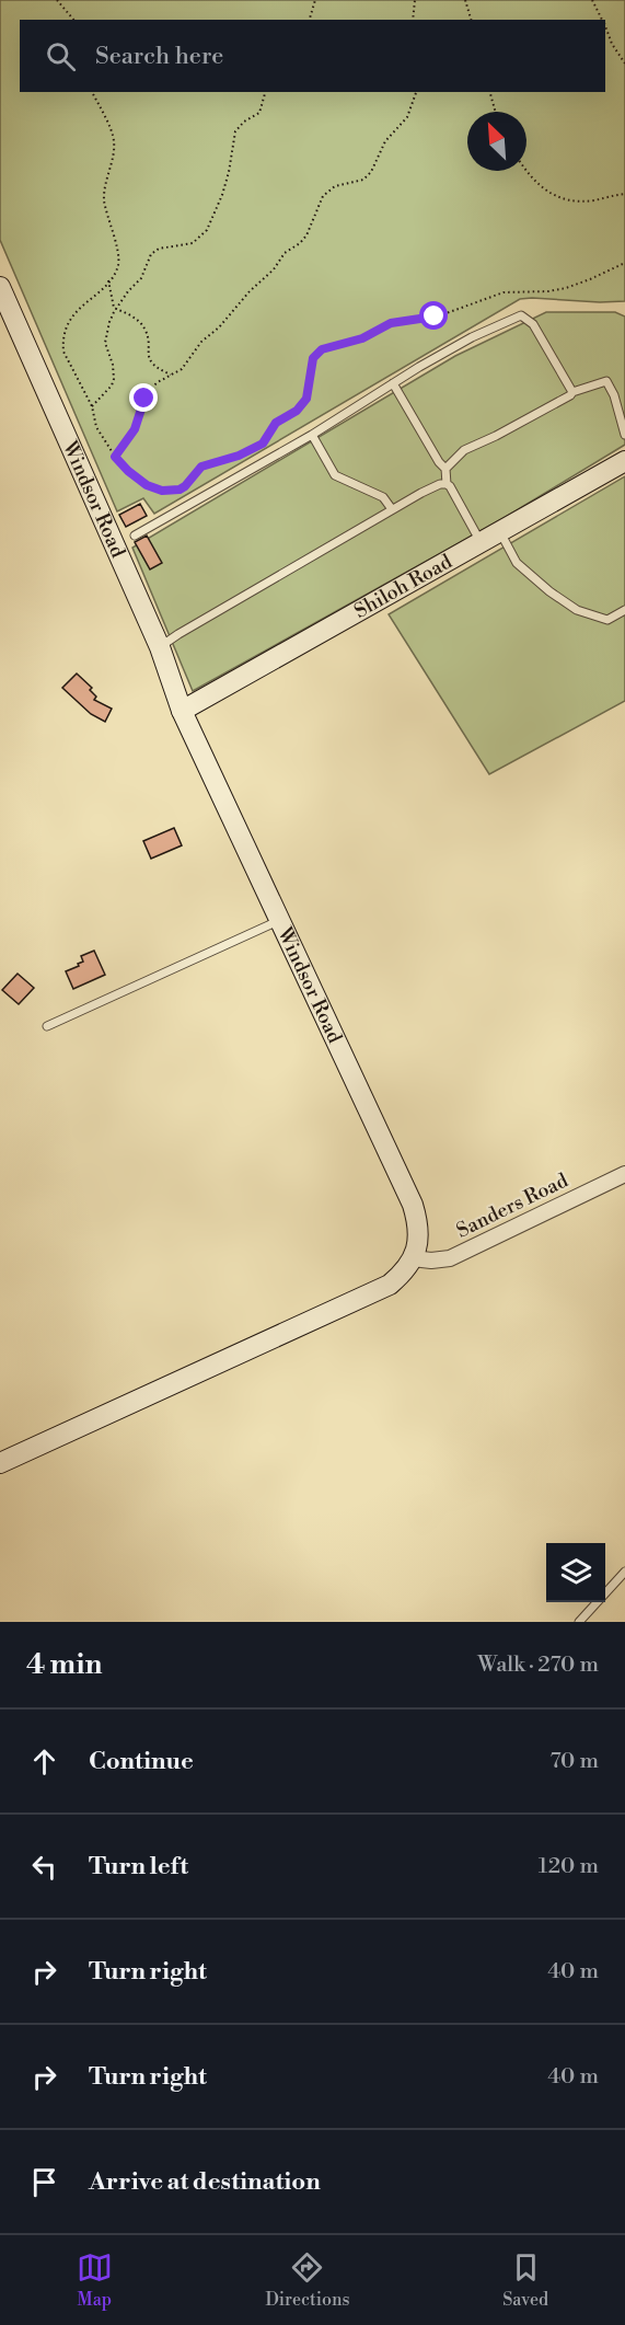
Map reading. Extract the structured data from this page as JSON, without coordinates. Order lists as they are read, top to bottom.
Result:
{
  "streets": {
    "main road": ["Windsor Road", "Shiloh Road"],
    "street": ["Sanders Road"]
  },
  "crossings": [
    ["Windsor Road", "Shiloh Road"],
    ["Windsor Road", "Sanders Road"]
  ],
  "north": "top left",
  "page": {
    "search": "Search here",
    "heading": ["4 min", "Walk · 270 m"],
    "list": [
      ["Continue", "70 m"],
      ["Turn left", "120 m"],
      ["Turn right", "40 m"],
      ["Turn right", "40 m"],
      "Arrive at destination"
    ],
    "nav": ["Map", "Directions", "Saved"]
  }
}
